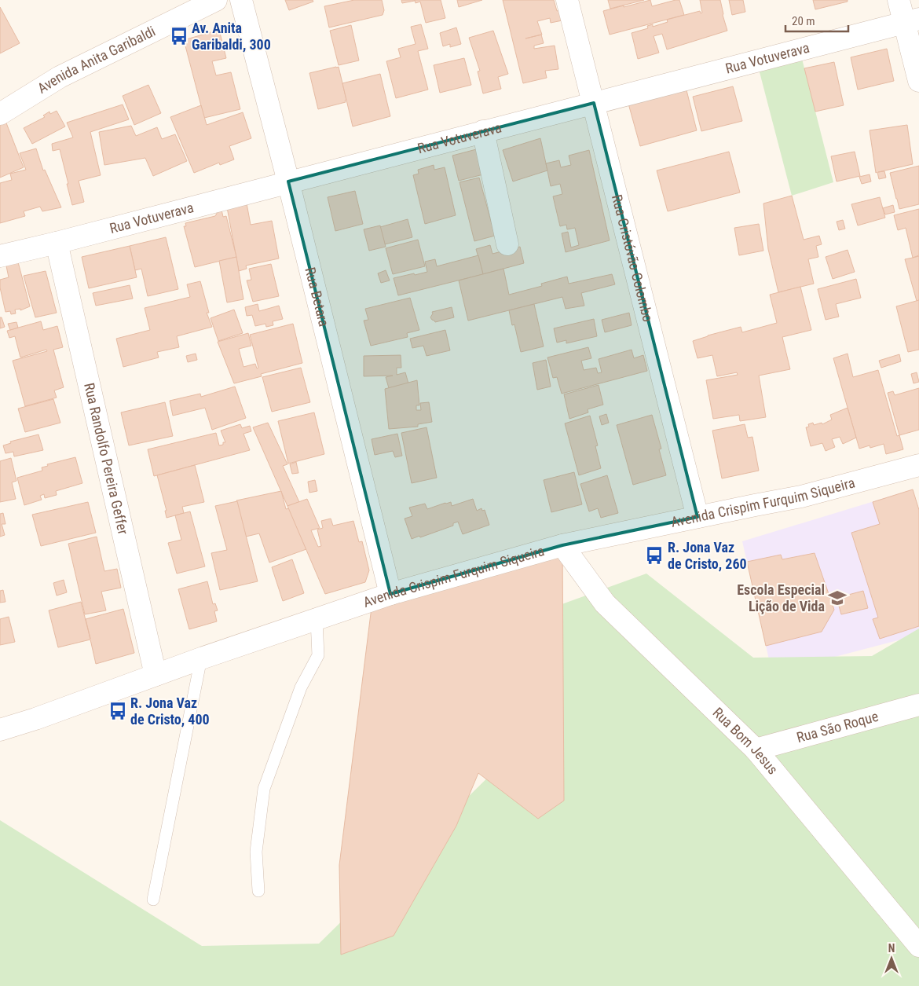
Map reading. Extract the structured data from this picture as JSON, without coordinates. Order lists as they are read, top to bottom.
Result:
{
  "streets": {
    "street": [
      "Rua Votuverava",
      "Avenida Anita Garibaldi",
      "Rua Cristóvão Colombo",
      "Rua Betara",
      "Rua Randolfo Pereira Geffer",
      "Avenida Crispim Furquim Siqueira",
      "Rua São Roque",
      "Rua Bom Jesus"
    ]
  },
  "crossings": [
    ["Rua Votuverava", "Rua Cristóvão Colombo"],
    ["Rua Votuverava", "Rua Betara"],
    ["Rua Votuverava", "Rua Randolfo Pereira Geffer"],
    ["Rua Cristóvão Colombo", "Avenida Crispim Furquim Siqueira"],
    ["Rua Betara", "Avenida Crispim Furquim Siqueira"],
    ["Rua Randolfo Pereira Geffer", "Avenida Crispim Furquim Siqueira"],
    ["Avenida Crispim Furquim Siqueira", "Rua Bom Jesus"],
    ["Rua São Roque", "Rua Bom Jesus"]
  ],
  "places": {
    "bus stop": ["Av. Anita Garibaldi, 300", "R. Jona Vaz de Cristo, 260", "R. Jona Vaz de Cristo, 400"],
    "school or university": ["Escola Especial Lição de Vida"]
  },
  "scale_bar": "20 m",
  "north": "top"
}
